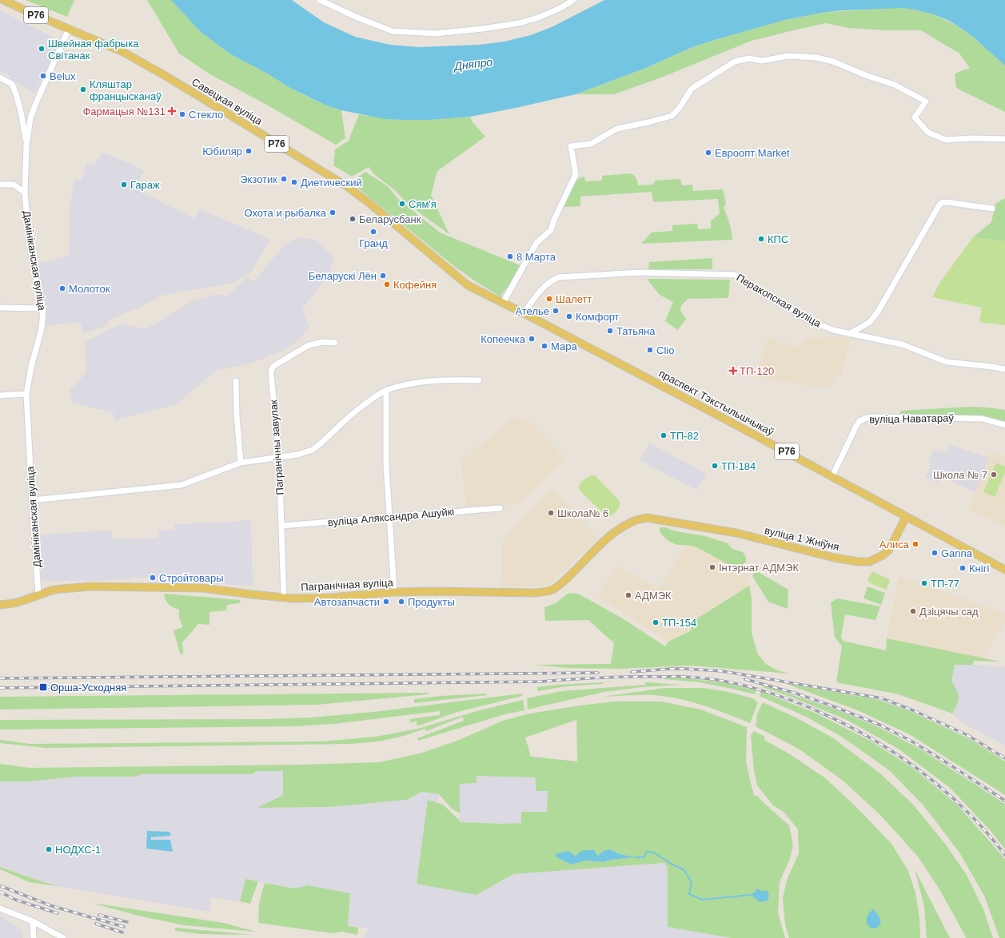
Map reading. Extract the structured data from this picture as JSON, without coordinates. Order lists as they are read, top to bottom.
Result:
{
  "streets": {
    "main road": [
      "Р76",
      "Савецкая вуліца",
      "праспект Тэкстыльшчыкаў",
      "вуліца 1 Жніўня",
      "Пагранічная вуліца"
    ],
    "street": [
      "Дамініканская вуліца",
      "Перакопская вуліца",
      "вуліца Наватараў",
      "Пагранічны завулак",
      "вуліца Аляксандра Ашуйкі"
    ]
  },
  "crossings": [
    ["Савецкая вуліца", "Дамініканская вуліца"],
    ["Савецкая вуліца", "праспект Тэкстыльшчыкаў"],
    ["Дамініканская вуліца", "Пагранічная вуліца"],
    ["Перакопская вуліца", "праспект Тэкстыльшчыкаў"],
    ["праспект Тэкстыльшчыкаў", "вуліца Наватараў"],
    ["праспект Тэкстыльшчыкаў", "вуліца 1 Жніўня"],
    ["Пагранічны завулак", "вуліца Аляксандра Ашуйкі"],
    ["Пагранічны завулак", "Пагранічная вуліца"],
    ["вуліца 1 Жніўня", "Пагранічная вуліца"]
  ],
  "water": ["Дняпро"],
  "places": {
    "other": [
      "Швейная фабрыка Світанак",
      "Belux",
      "Кляштар францысканаў",
      "Стекло",
      "Юбиляр",
      "Евроопт Market",
      "Экзотик",
      "Диетический",
      "Гараж",
      "Сям'я",
      "Охота и рыбалка",
      "Беларусбанк",
      "Гранд",
      "КПС",
      "8 Марта",
      "Беларускі Лён",
      "Кофейня",
      "Молоток",
      "Шалетт",
      "Ателье",
      "Комфорт",
      "Татьяна",
      "Копеечка",
      "Мара",
      "Clio",
      "ТП-82",
      "ТП-184",
      "Школа № 7",
      "Школа№ 6",
      "Алиса",
      "Ganna",
      "Інтэрнат АДМЭК",
      "Кнігі",
      "Стройтовары",
      "ТП-77",
      "АДМЭК",
      "Автозапчасти",
      "Продукты",
      "Дзіцячы сад",
      "ТП-154",
      "НОДХС-1"
    ],
    "health": ["Фармацыя №131", "ТП-120"],
    "transit": ["Орша-Усходняя"]
  }
}
